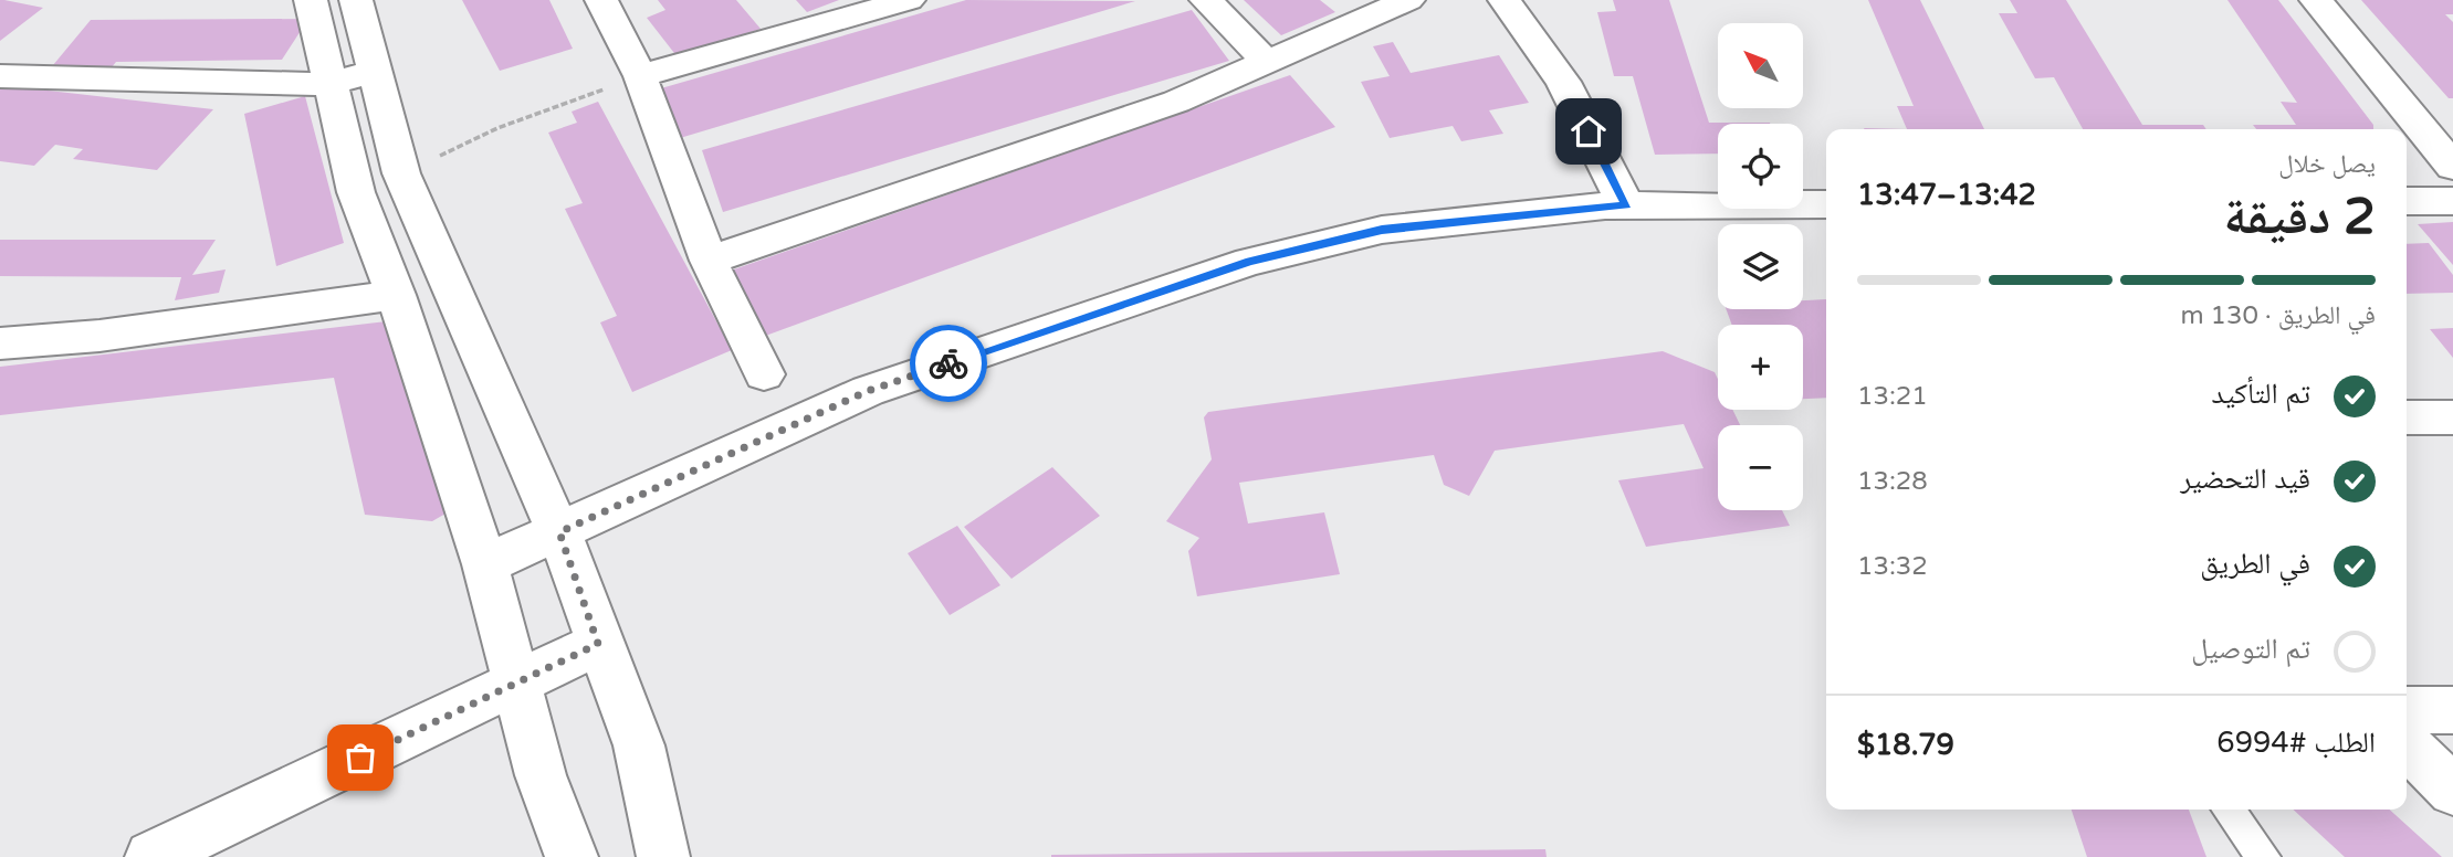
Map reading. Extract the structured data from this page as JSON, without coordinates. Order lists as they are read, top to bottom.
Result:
{
  "north": "top left",
  "page": {
    "map_buttons": ["+", "−"],
    "heading": ["2 دقيقة", "يصل خلال", "13:42–13:47"],
    "panel": ["الطلب #6994", "$18.79"],
    "bar": "في الطريق · 130 m",
    "list": [
      ["تم التأكيد", "13:21"],
      ["قيد التحضير", "13:28"],
      ["في الطريق", "13:32"],
      "تم التوصيل"
    ]
  }
}
